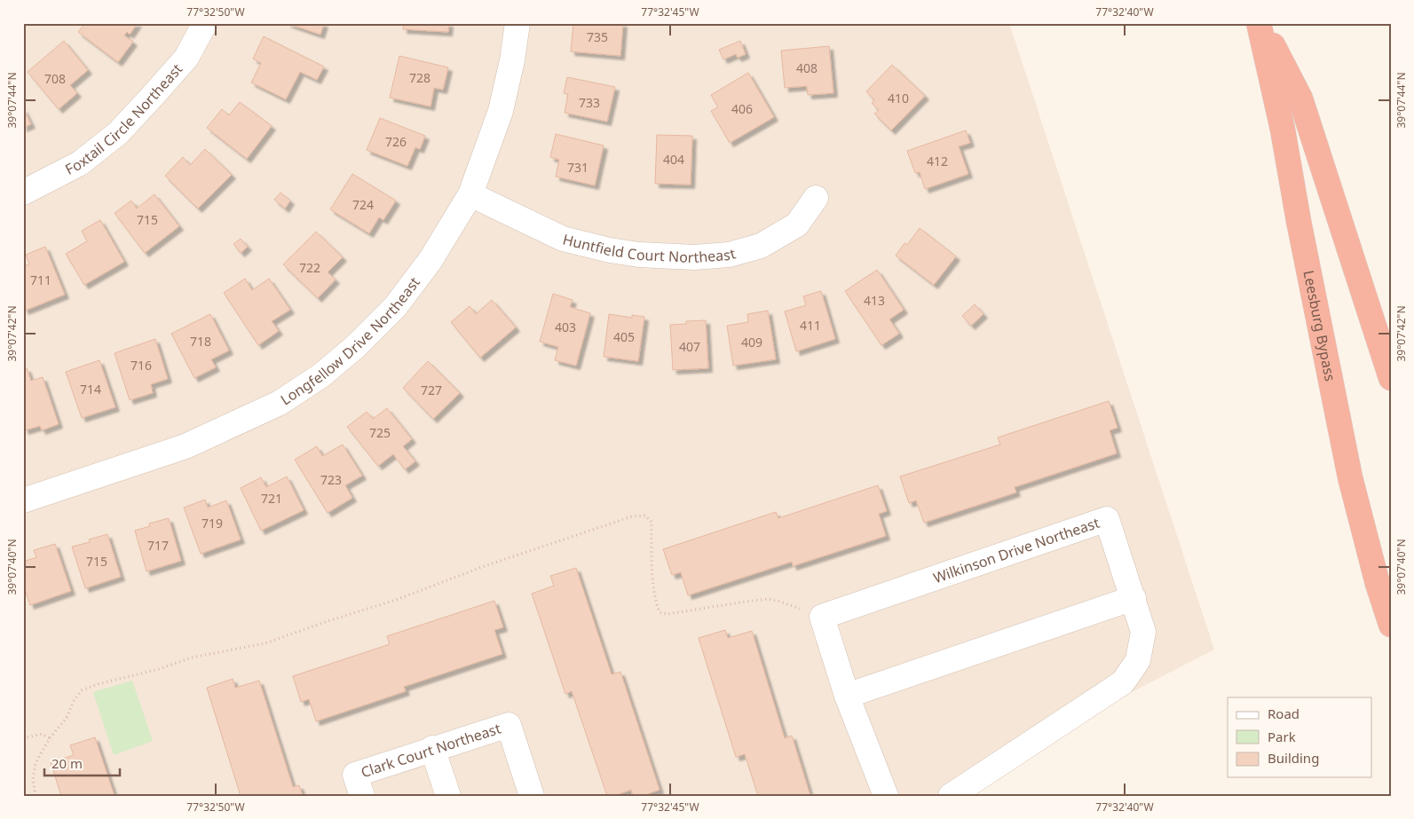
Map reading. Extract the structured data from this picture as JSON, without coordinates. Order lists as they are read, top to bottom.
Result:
{
  "streets": {
    "highway": ["Leesburg Bypass"],
    "street": [
      "Foxtail Circle Northeast",
      "Huntfield Court Northeast",
      "Longfellow Drive Northeast",
      "Wilkinson Drive Northeast",
      "Clark Court Northeast"
    ]
  },
  "crossings": [
    ["Huntfield Court Northeast", "Longfellow Drive Northeast"]
  ],
  "house_numbers": [
    "735",
    "408",
    "728",
    "708",
    "410",
    "733",
    "406",
    "726",
    "404",
    "412",
    "731",
    "724",
    "715",
    "722",
    "711",
    "413",
    "411",
    "403",
    "405",
    "718",
    "409",
    "407",
    "716",
    "714",
    "727",
    "725",
    "723",
    "721",
    "719",
    "717",
    "715"
  ],
  "legend": ["Road", "Park", "Building"],
  "scale_bar": "20 m",
  "coordinates": [
    "77°32'50\"W",
    "77°32'45\"W",
    "77°32'40\"W",
    "39°07'44\"N",
    "39°07'42\"N",
    "39°07'40\"N"
  ]
}
